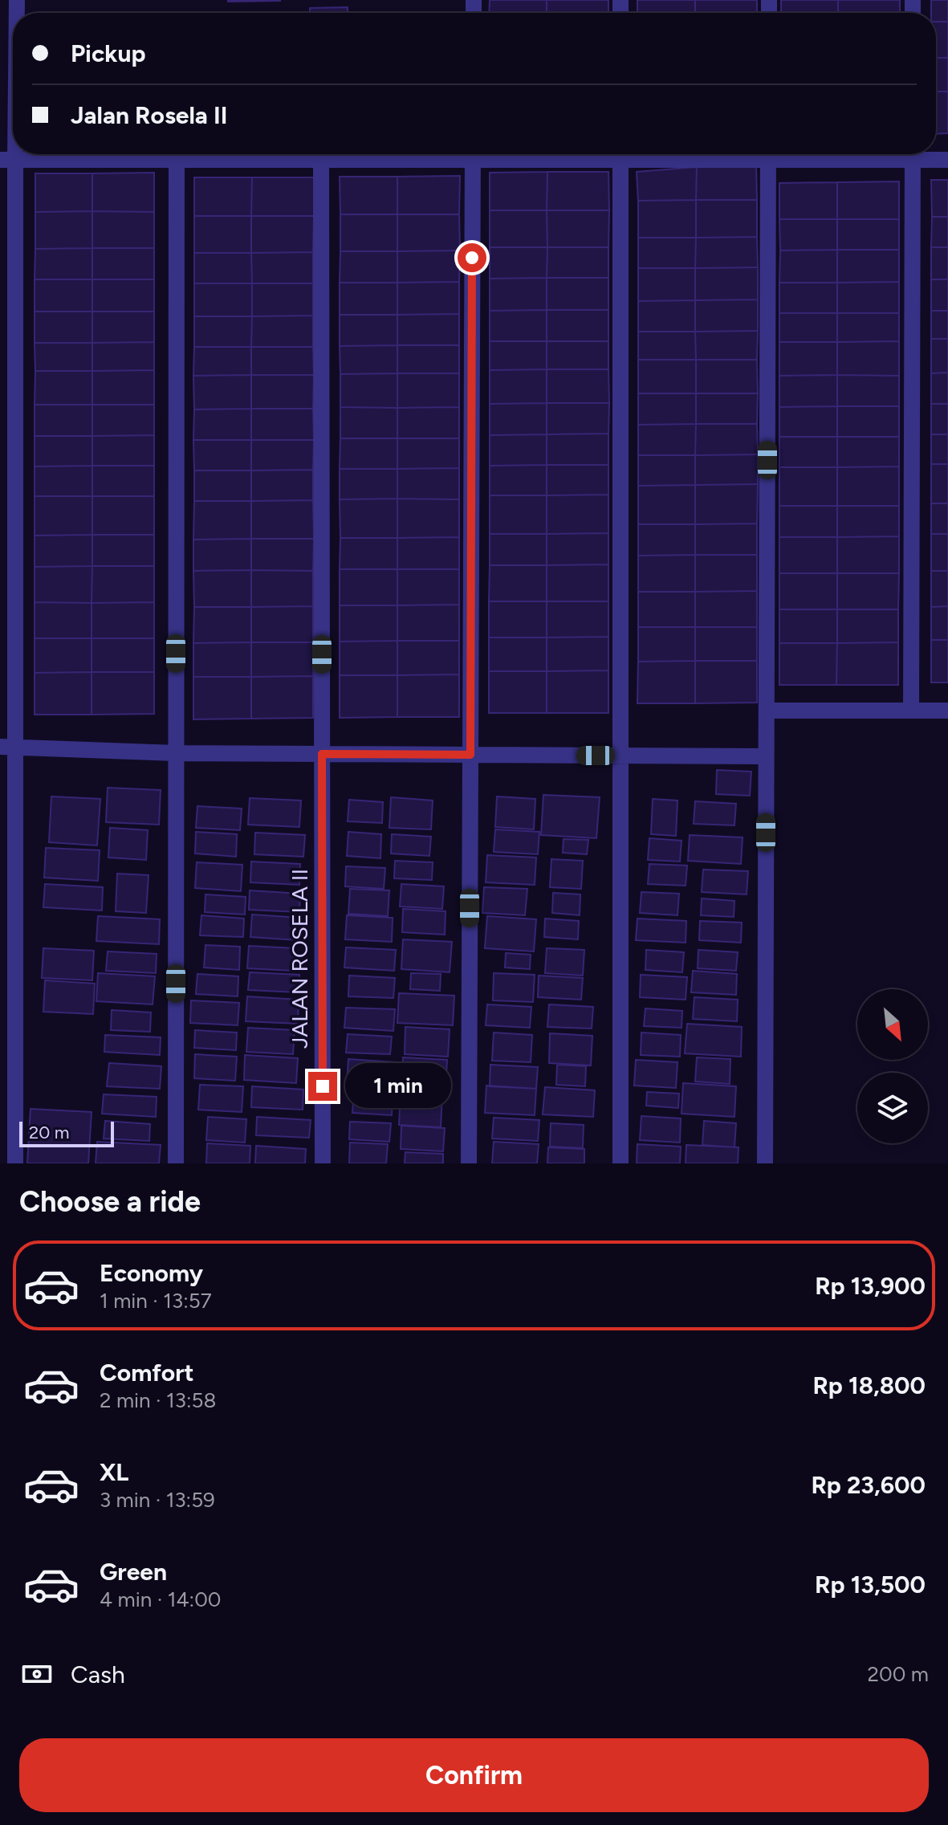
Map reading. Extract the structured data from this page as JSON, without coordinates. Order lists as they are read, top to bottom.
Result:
{
  "streets": {
    "street": ["JALAN ROSELA II"]
  },
  "scale_bar": "20 m",
  "north": "bottom right",
  "page": {
    "banner": ["Pickup", "Jalan Rosela II"],
    "bubble": "1 min",
    "scale": "20 m",
    "heading": "Choose a ride",
    "list": [
      {
        "name": "Economy",
        "note": "1 min · 13:57",
        "value": "Rp 13,900"
      },
      {
        "name": "Comfort",
        "note": "2 min · 13:58",
        "value": "Rp 18,800"
      },
      {
        "name": "XL",
        "note": "3 min · 13:59",
        "value": "Rp 23,600"
      },
      {
        "name": "Green",
        "note": "4 min · 14:00",
        "value": "Rp 13,500"
      }
    ],
    "pay": ["Cash", "200 m"],
    "buttons": "Confirm"
  }
}
